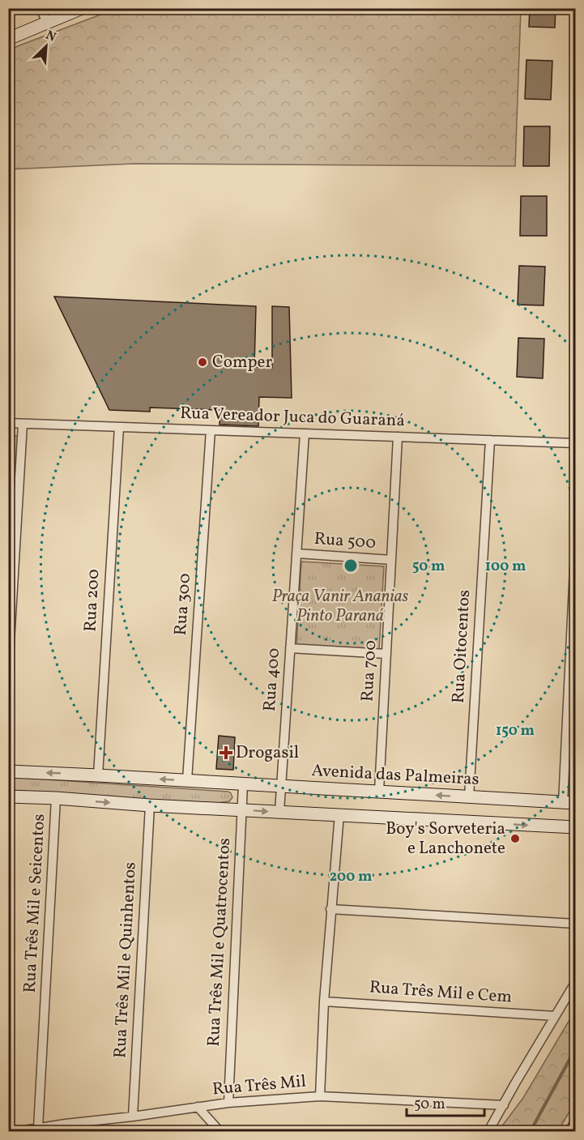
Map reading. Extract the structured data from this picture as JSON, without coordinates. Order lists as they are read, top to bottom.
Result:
{
  "streets": {
    "street": [
      "Rua Vereador Juca do Guaraná",
      "Rua 500",
      "Rua 200",
      "Rua 300",
      "Rua Oitocentos",
      "Rua 700",
      "Rua 400",
      "Avenida das Palmeiras",
      "Rua Três Mil e Seicentos",
      "Rua Três Mil e Quatrocentos",
      "Rua Três Mil e Quinhentos",
      "Rua Três Mil e Cem",
      "Rua Três Mil"
    ]
  },
  "crossings": [
    ["Rua Vereador Juca do Guaraná", "Rua 200"],
    ["Rua Vereador Juca do Guaraná", "Rua 300"],
    ["Rua Vereador Juca do Guaraná", "Rua Oitocentos"],
    ["Rua Vereador Juca do Guaraná", "Rua 700"],
    ["Rua Vereador Juca do Guaraná", "Rua 400"],
    ["Rua 500", "Rua 700"],
    ["Rua 500", "Rua 400"],
    ["Rua 200", "Avenida das Palmeiras"],
    ["Rua 300", "Avenida das Palmeiras"],
    ["Rua Oitocentos", "Avenida das Palmeiras"],
    ["Rua 700", "Avenida das Palmeiras"],
    ["Rua 400", "Avenida das Palmeiras"],
    ["Avenida das Palmeiras", "Rua Três Mil e Quatrocentos"],
    ["Rua Três Mil e Seicentos", "Rua Três Mil"],
    ["Rua Três Mil e Quatrocentos", "Rua Três Mil"],
    ["Rua Três Mil e Quinhentos", "Rua Três Mil"]
  ],
  "parks": ["Praça Vanir Ananias Pinto Paraná"],
  "places": {
    "other": ["Comper", "Boy's Sorveteria e Lanchonete"],
    "health": ["Drogasil"]
  },
  "scale_bar": "50 m",
  "north": "top right",
  "rings": [
    "50 m",
    "100 m",
    "150 m",
    "200 m"
  ]
}
